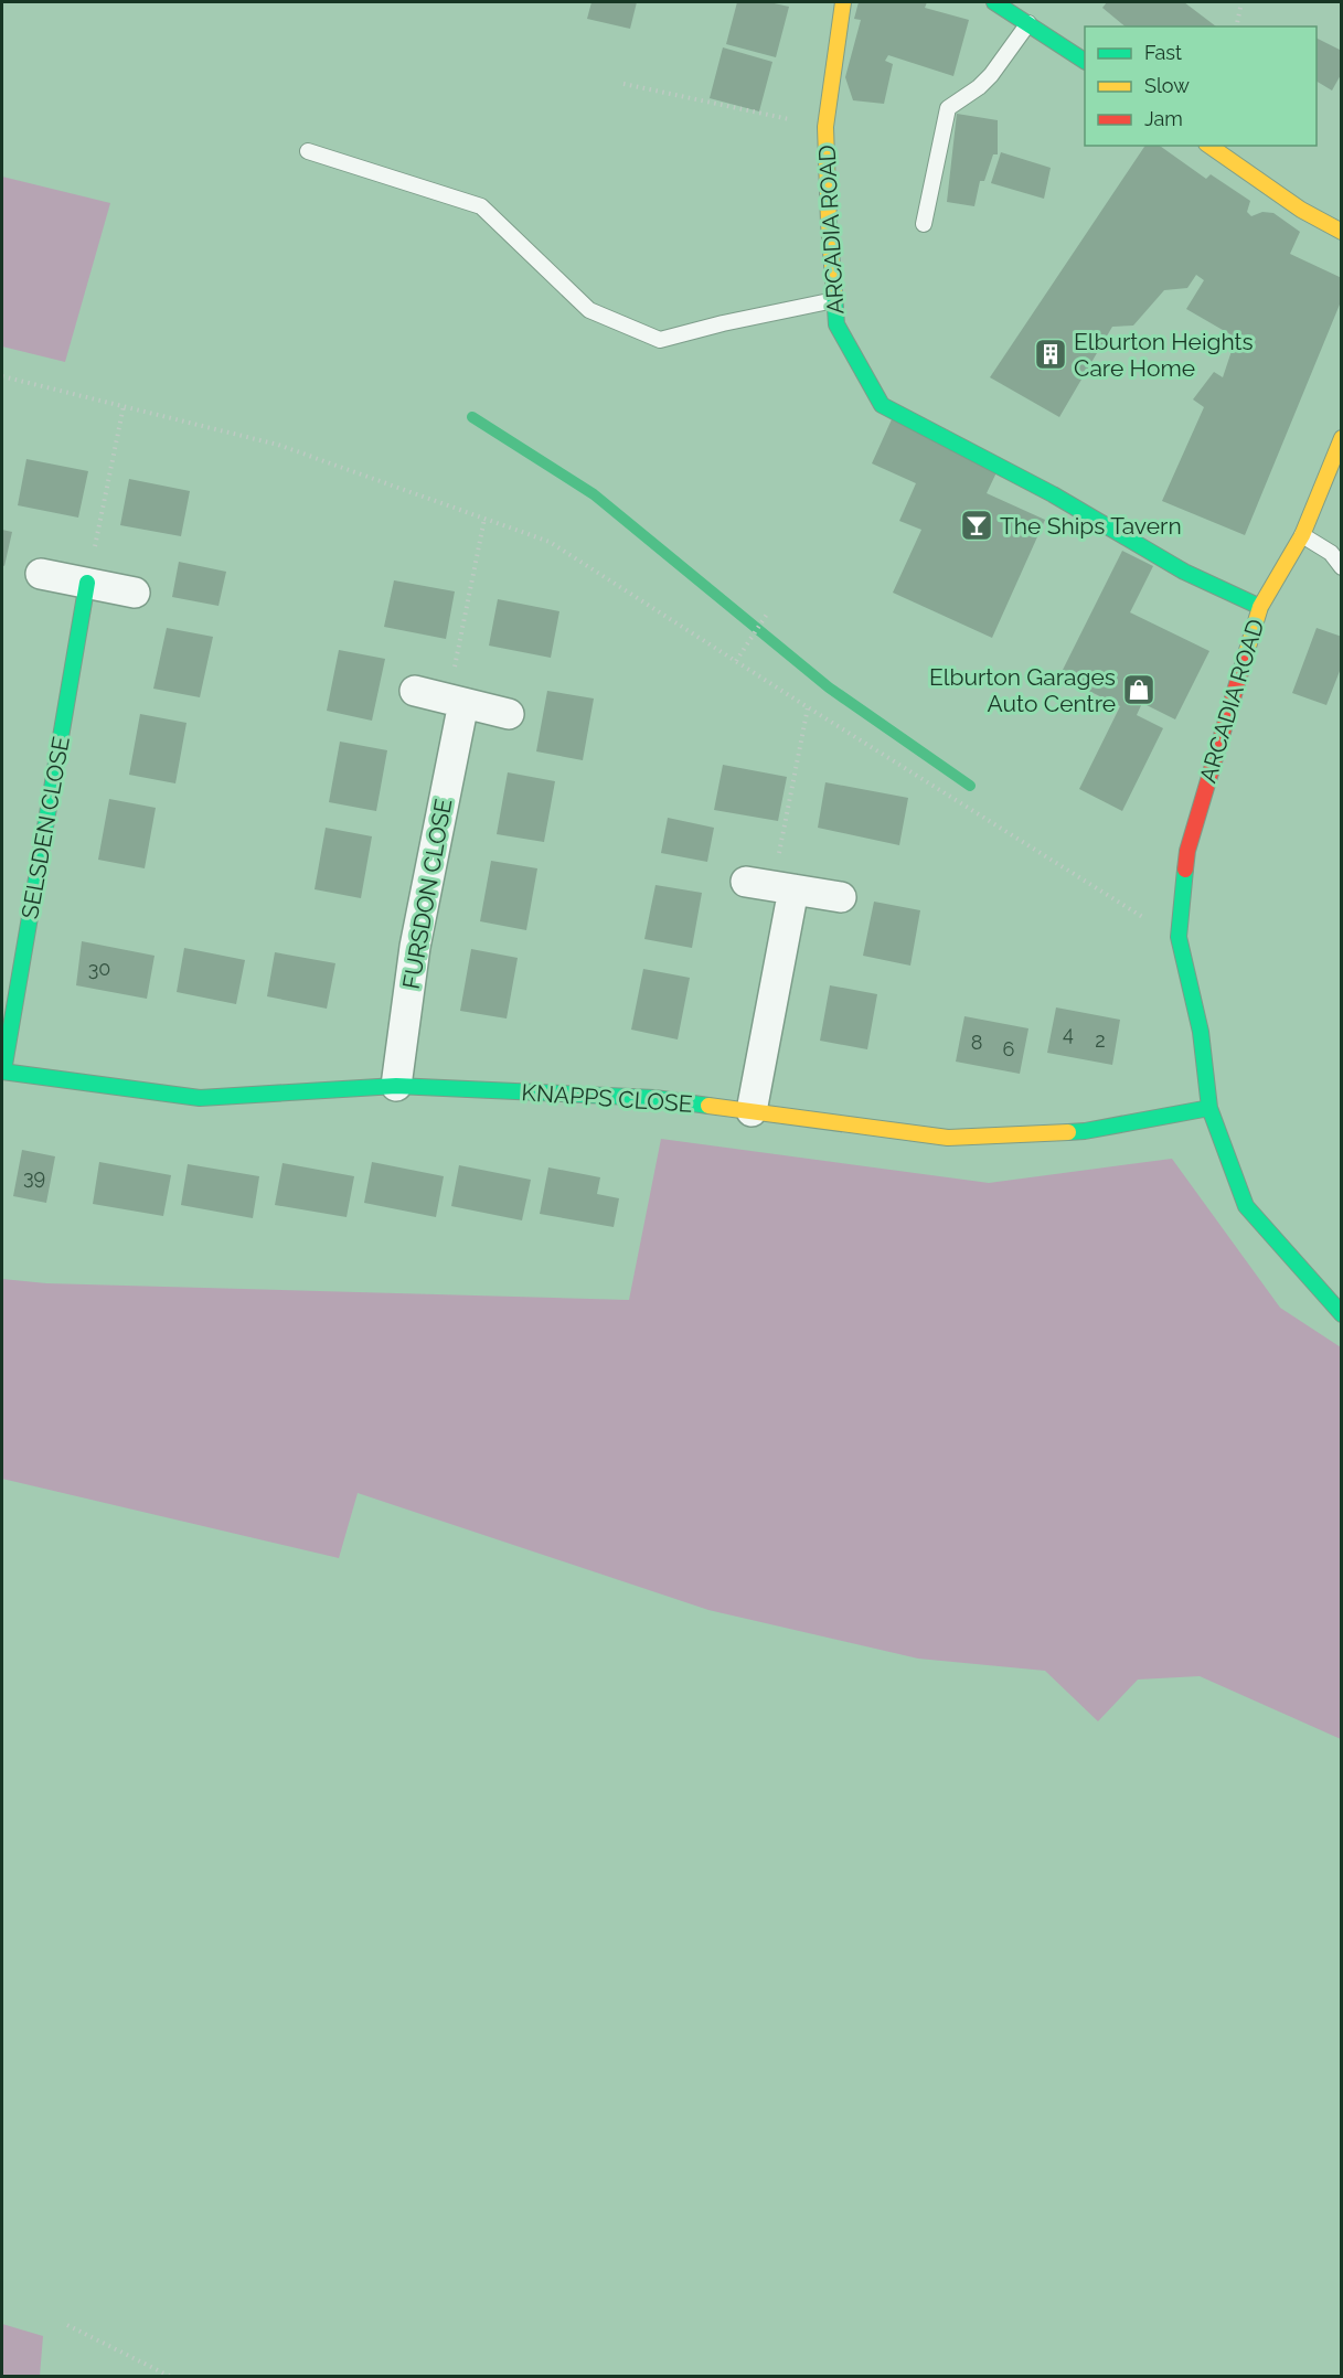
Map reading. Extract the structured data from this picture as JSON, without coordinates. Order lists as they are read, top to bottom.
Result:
{
  "streets": {
    "street": [
      "ARCADIA ROAD",
      "SELSDEN CLOSE",
      "FURSDON CLOSE",
      "KNAPPS CLOSE"
    ]
  },
  "crossings": [
    ["ARCADIA ROAD", "KNAPPS CLOSE"],
    ["SELSDEN CLOSE", "KNAPPS CLOSE"],
    ["FURSDON CLOSE", "KNAPPS CLOSE"]
  ],
  "places": {
    "building": ["Elburton Heights Care Home"],
    "bar": ["The Ships Tavern"],
    "shop": ["Elburton Garages Auto Centre"]
  },
  "house_numbers": [
    "30",
    "4",
    "2",
    "8",
    "6",
    "39"
  ],
  "legend": ["Fast", "Slow", "Jam"]
}
